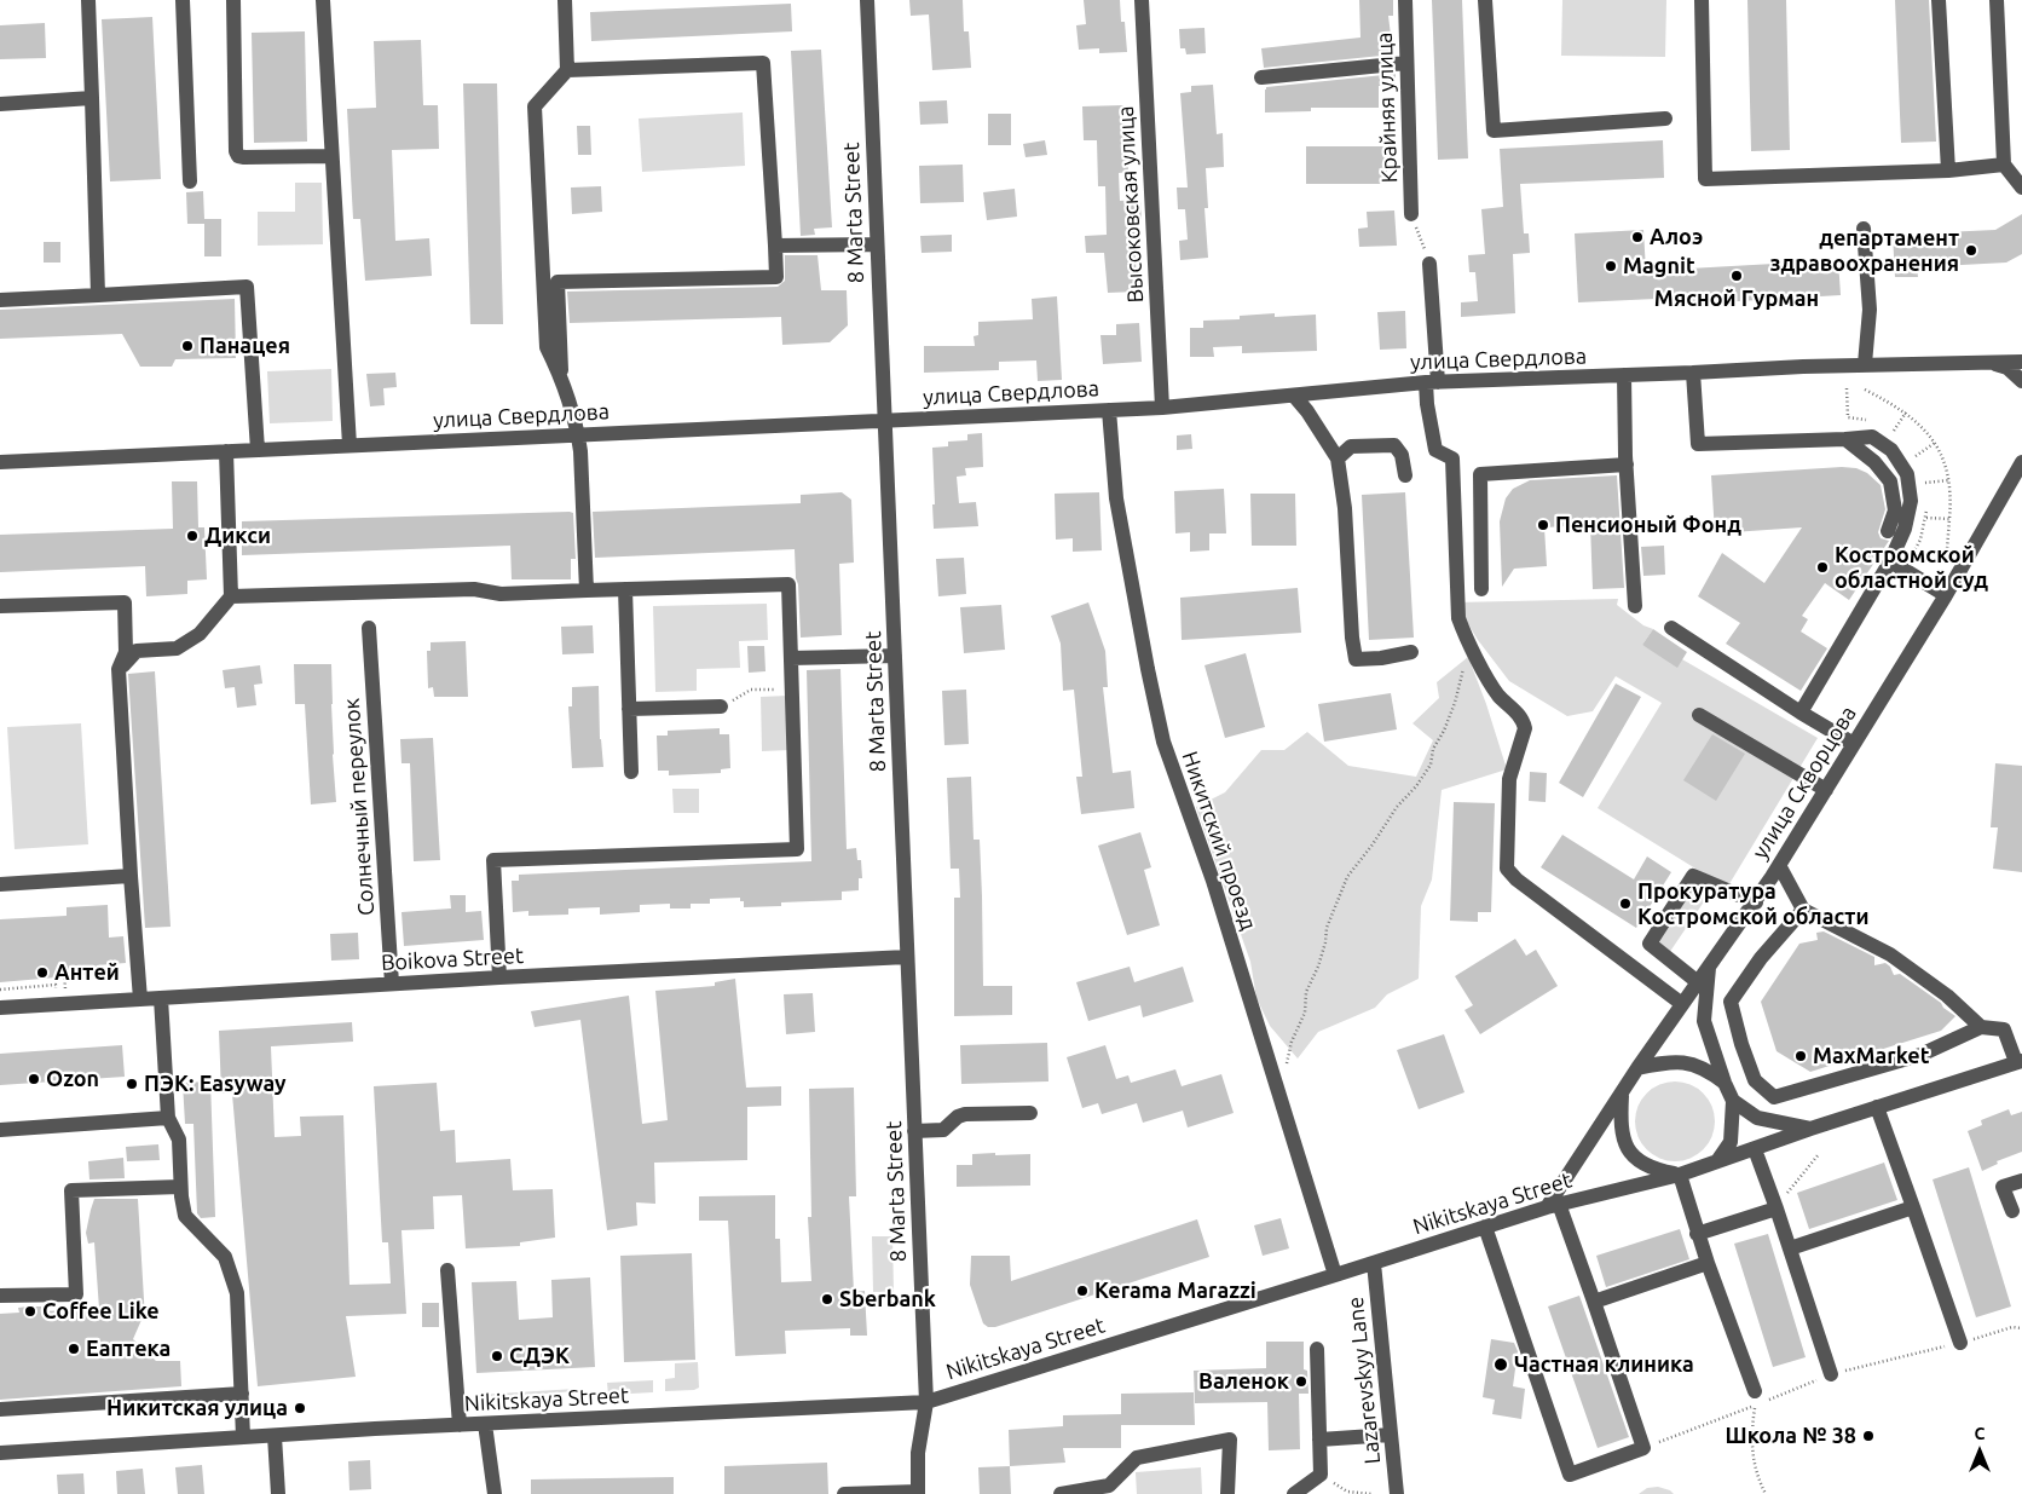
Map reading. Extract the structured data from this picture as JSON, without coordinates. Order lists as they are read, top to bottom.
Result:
{
  "streets": {
    "street": [
      "Крайняя улица",
      "Высоковская улица",
      "8 Marta Street",
      "улица Свердлова",
      "улица Скворцова",
      "Солнечный переулок",
      "Никитский проезд",
      "Boikova Street",
      "Nikitskaya Street",
      "Lazarevskyy Lane"
    ]
  },
  "crossings": [
    ["Высоковская улица", "улица Свердлова"],
    ["8 Marta Street", "улица Свердлова"],
    ["8 Marta Street", "Boikova Street"],
    ["8 Marta Street", "Nikitskaya Street"],
    ["улица Свердлова", "Никитский проезд"],
    ["улица Скворцова", "Nikitskaya Street"],
    ["Солнечный переулок", "Boikova Street"],
    ["Никитский проезд", "Nikitskaya Street"],
    ["Nikitskaya Street", "Lazarevskyy Lane"]
  ],
  "places": [
    "Алоэ",
    "департамент здравоохранения",
    "Magnit",
    "Мясной Гурман",
    "Панацея",
    "Пенсионый Фонд",
    "Дикси",
    "Костромской областной суд",
    "Прокуратура Костромской области",
    "Антей",
    "MaxMarket",
    "Ozon",
    "ПЭК: Easyway",
    "Kerama Marazzi",
    "Sberbank",
    "Coffee Like",
    "Еаптека",
    "СДЭК",
    "Частная клиника",
    "Валенок",
    "Никитская улица",
    "Школа № 38"
  ],
  "north": "top"
}
